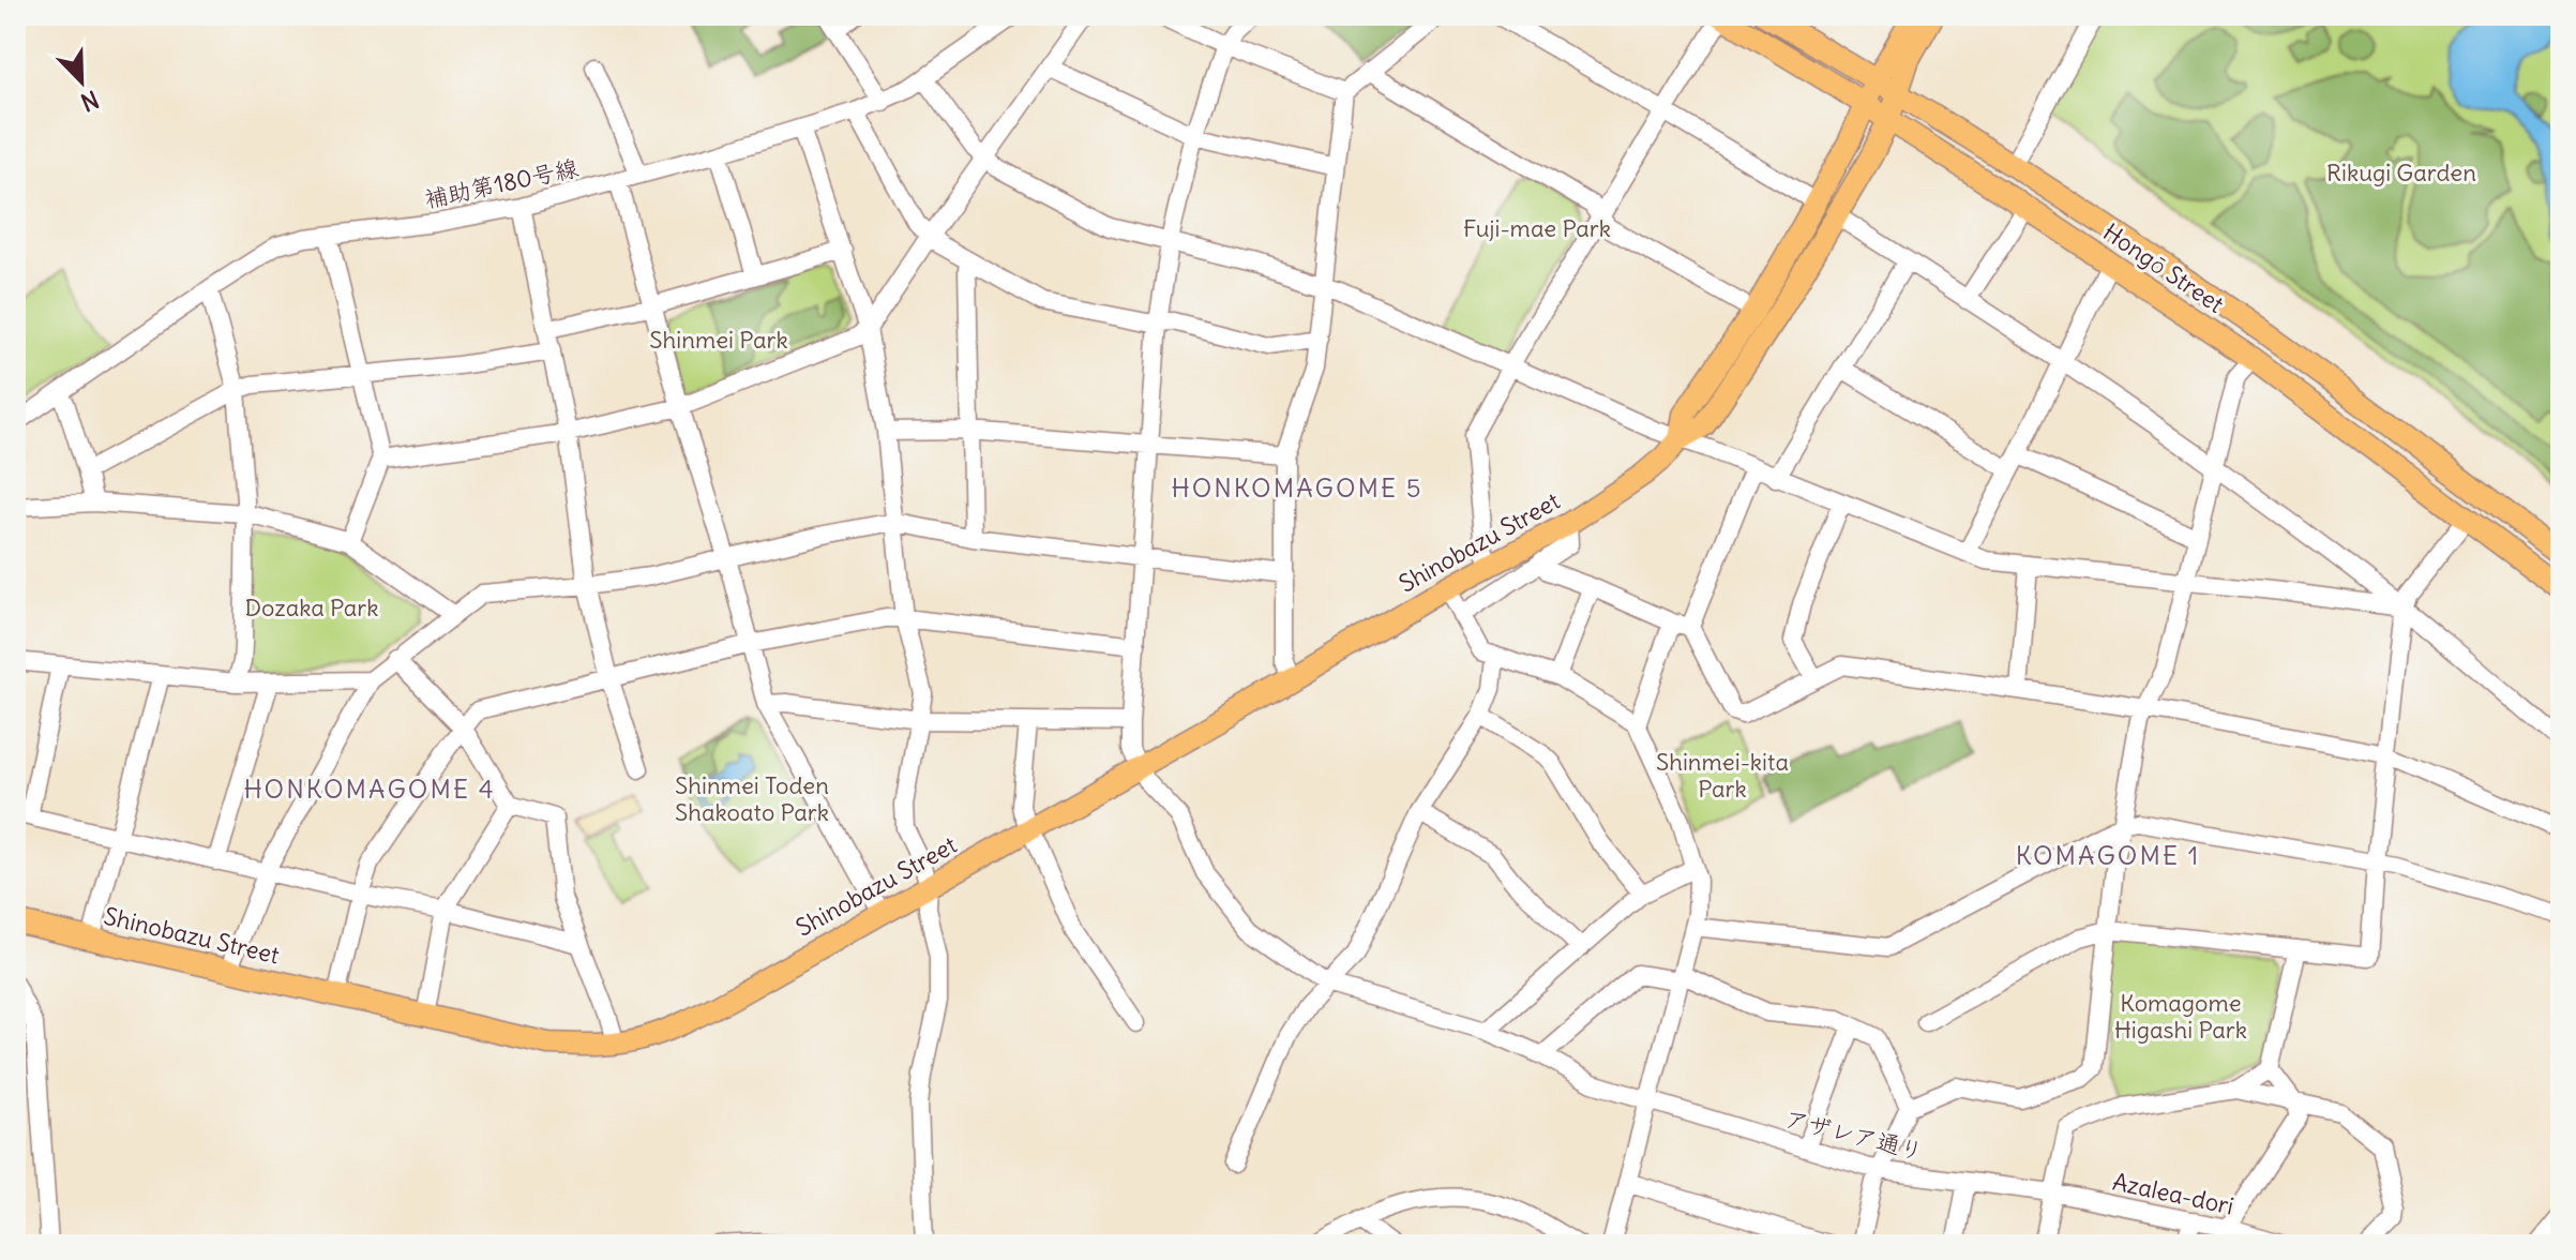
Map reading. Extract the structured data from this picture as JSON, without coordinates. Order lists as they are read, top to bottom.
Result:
{
  "streets": {
    "main road": ["Hongō Street", "Shinobazu Street"],
    "street": ["補助第180号線", "アザレア通り", "Azalea-dori"]
  },
  "crossings": [
    ["Hongō Street", "Shinobazu Street"],
    ["Shinobazu Street", "アザレア通り"],
    ["アザレア通り", "Azalea-dori"]
  ],
  "districts": ["HONKOMAGOME 5", "HONKOMAGOME 4", "KOMAGOME 1"],
  "parks": [
    "Rikugi Garden",
    "Fuji-mae Park",
    "Shinmei Park",
    "Dozaka Park",
    "Shinmei-kita Park",
    "Shinmei Toden Shakoato Park",
    "Komagome Higashi Park"
  ],
  "north": "bottom right"
}
